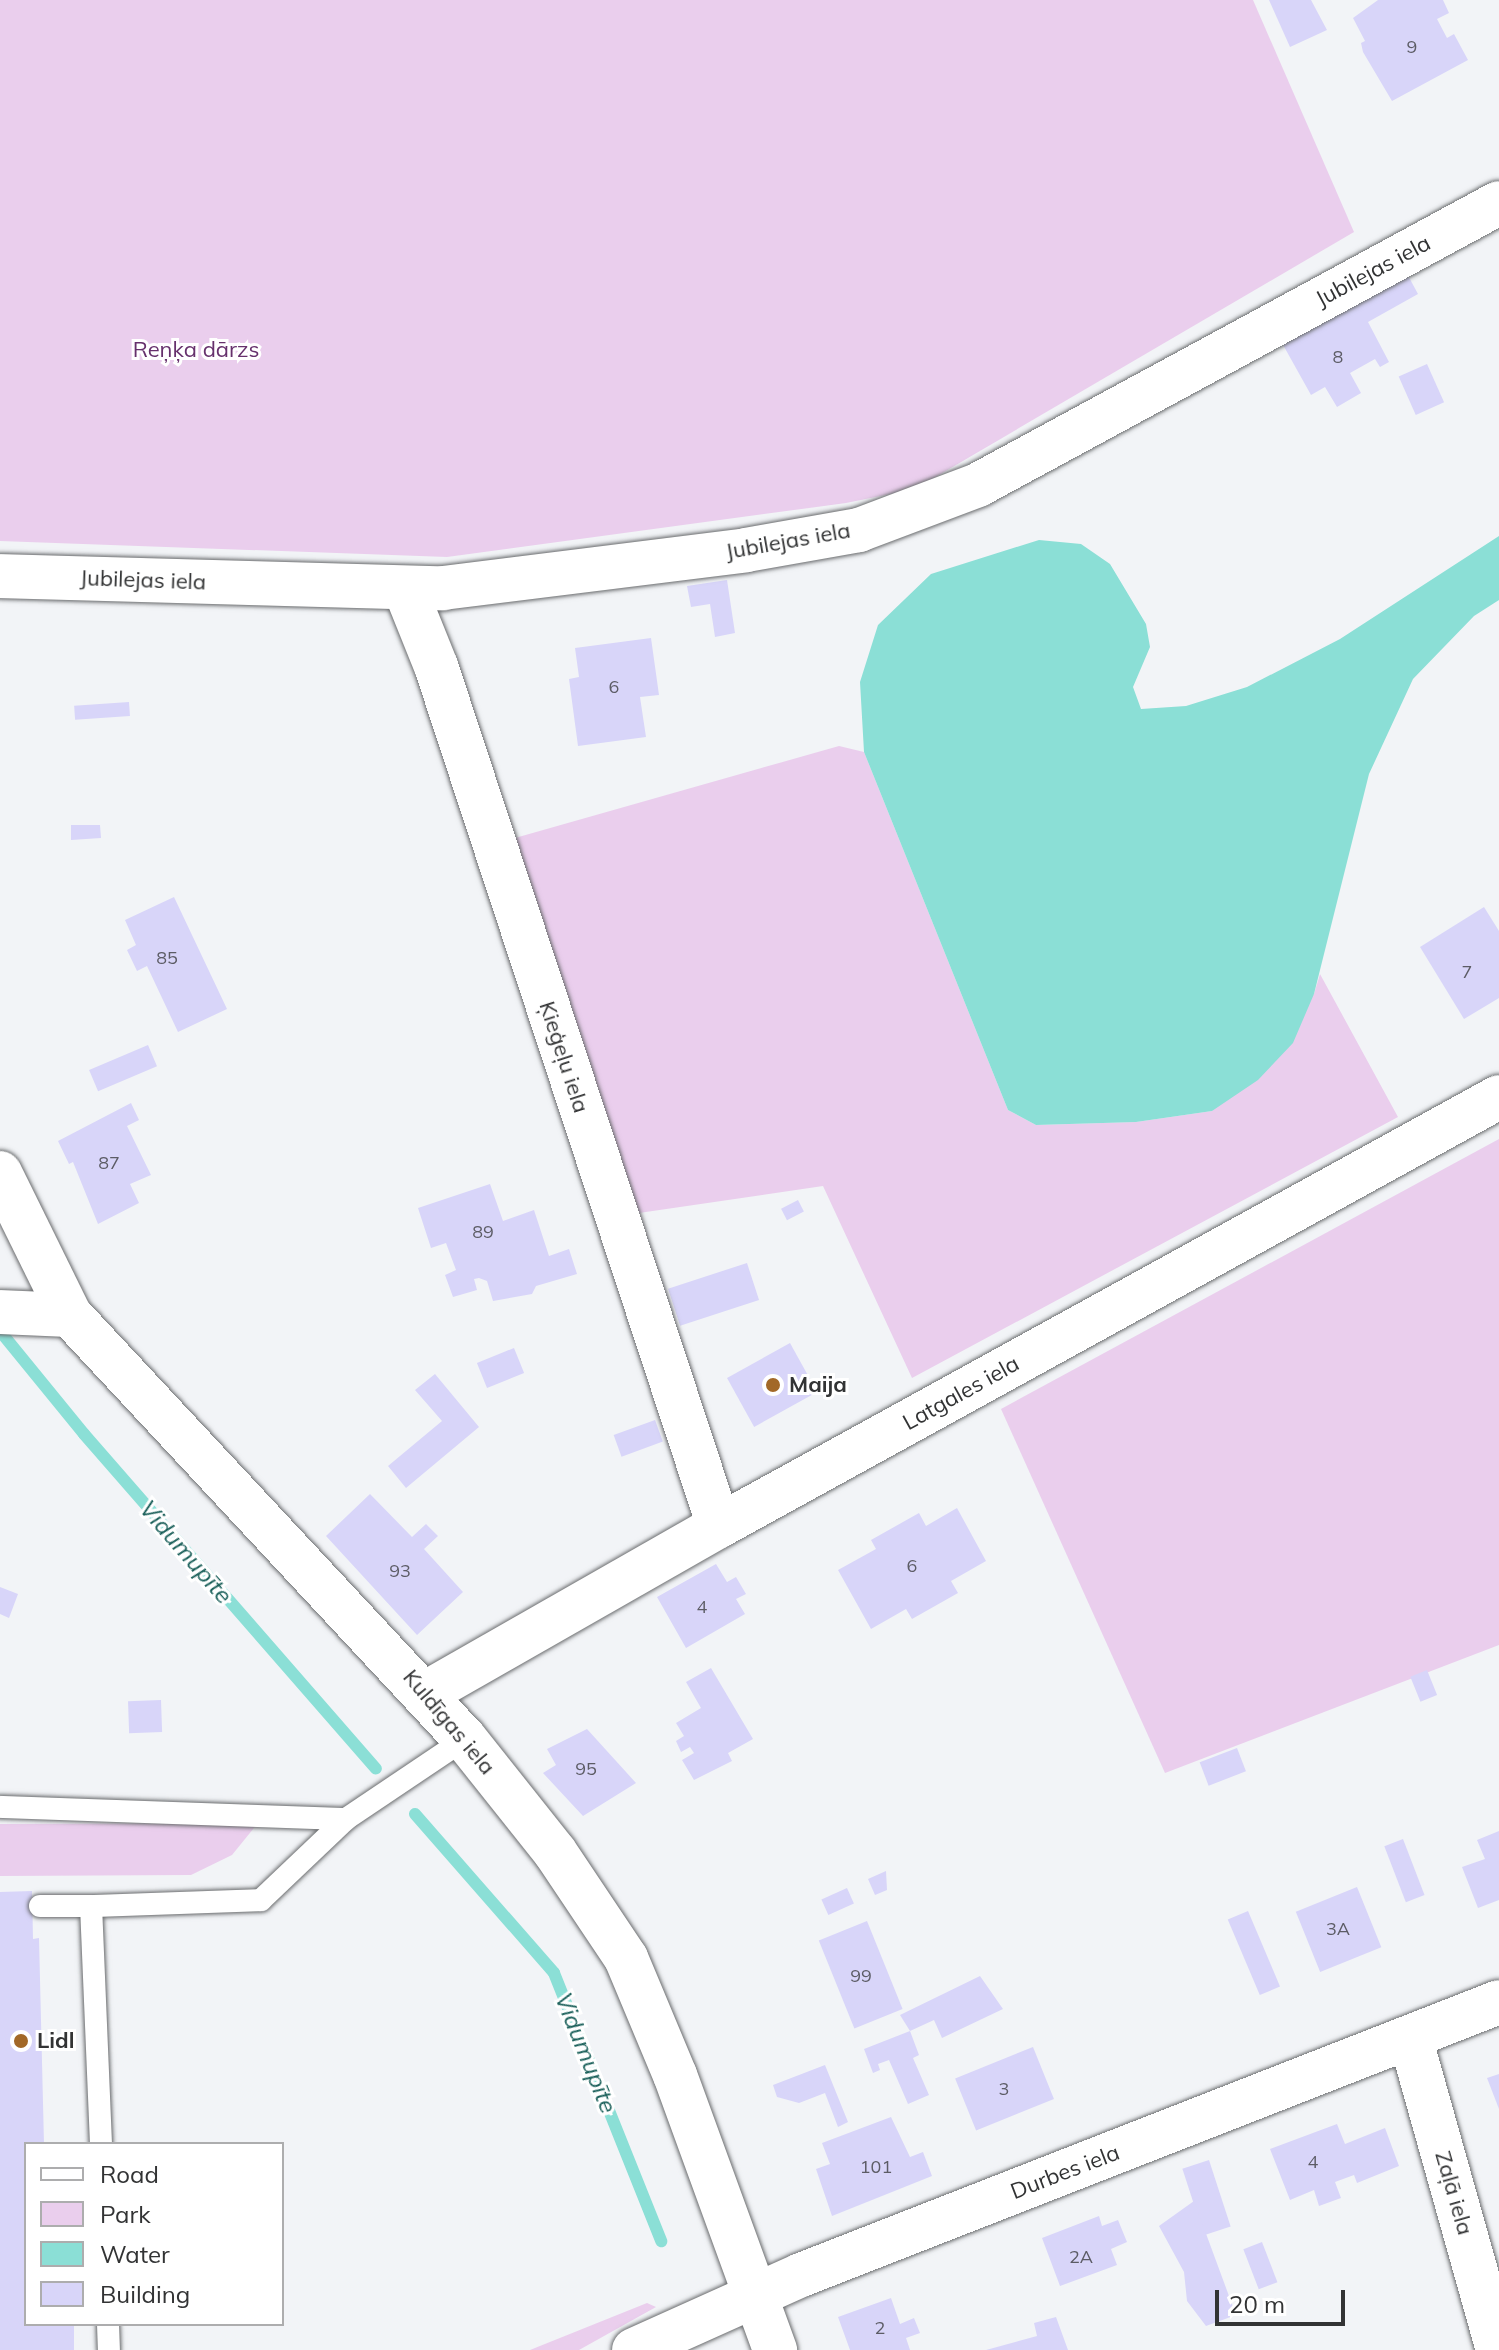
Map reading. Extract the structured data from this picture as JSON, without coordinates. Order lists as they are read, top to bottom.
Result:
{
  "streets": {
    "street": [
      "Jubilejas iela",
      "Ķieģeļu iela",
      "Latgales iela",
      "Kuldīgas iela",
      "Durbes iela",
      "Zaļā iela"
    ]
  },
  "crossings": [
    ["Jubilejas iela", "Ķieģeļu iela"],
    ["Ķieģeļu iela", "Latgales iela"],
    ["Latgales iela", "Kuldīgas iela"],
    ["Kuldīgas iela", "Durbes iela"],
    ["Durbes iela", "Zaļā iela"]
  ],
  "water": ["Vidumupīte"],
  "parks": ["Reņķa dārzs"],
  "places": ["Maija", "Lidl"],
  "house_numbers": [
    "9",
    "8",
    "6",
    "85",
    "7",
    "87",
    "89",
    "6",
    "93",
    "4",
    "95",
    "3A",
    "99",
    "3",
    "4",
    "101",
    "2A",
    "2"
  ],
  "legend": [
    "Road",
    "Park",
    "Water",
    "Building"
  ],
  "scale_bar": "20 m"
}
